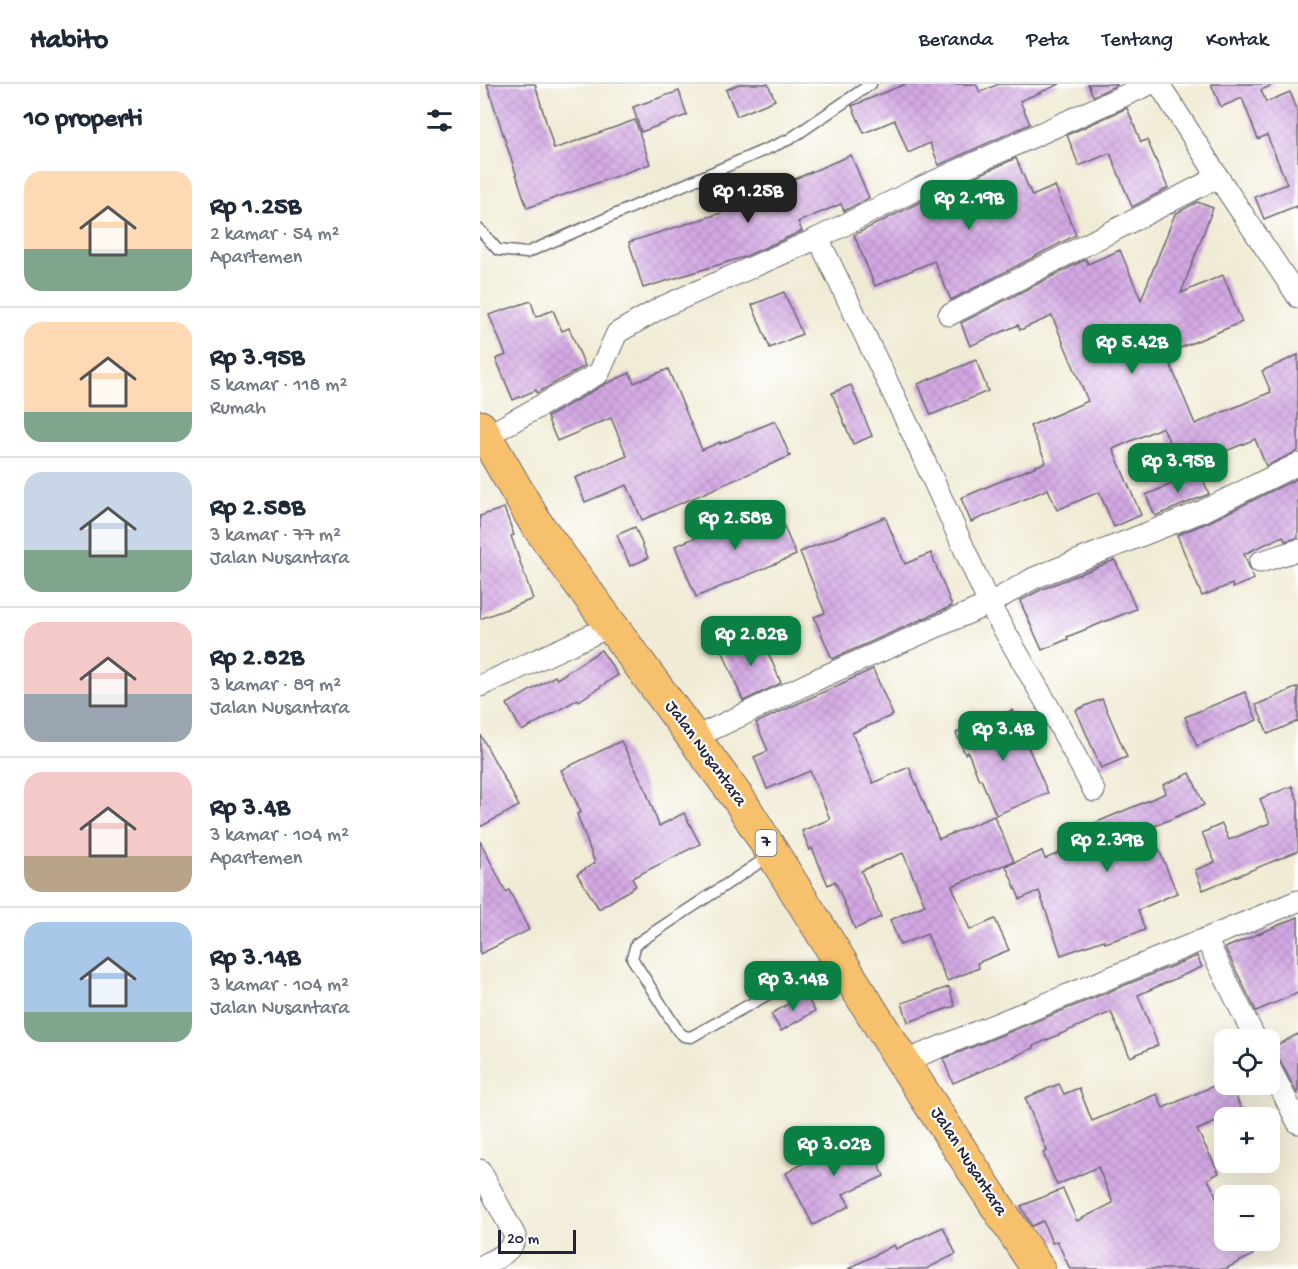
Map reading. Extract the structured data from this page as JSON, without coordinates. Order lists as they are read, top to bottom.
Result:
{
  "streets": {
    "highway": ["Jalan Nusantara", "7"]
  },
  "scale_bar": "20 m",
  "page": {
    "header": "Habito",
    "nav": [
      "Beranda",
      "Peta",
      "Tentang",
      "Kontak"
    ],
    "heading": "10 properti",
    "list": [
      {
        "name": "Rp 1.25B",
        "note": "2 kamar · 54 m² · Apartemen"
      },
      {
        "name": "Rp 3.95B",
        "note": "5 kamar · 118 m² · Rumah"
      },
      {
        "name": "Rp 2.58B",
        "note": "3 kamar · 77 m² · Jalan Nusantara"
      },
      {
        "name": "Rp 2.82B",
        "note": "3 kamar · 89 m² · Jalan Nusantara"
      },
      {
        "name": "Rp 3.4B",
        "note": "3 kamar · 104 m² · Apartemen"
      },
      {
        "name": "Rp 3.14B",
        "note": "3 kamar · 104 m² · Jalan Nusantara"
      }
    ],
    "price": [
      "Rp 1.25B",
      "Rp 2.19B",
      "Rp 5.42B",
      "Rp 3.95B",
      "Rp 2.58B",
      "Rp 2.82B",
      "Rp 3.4B",
      "Rp 2.39B",
      "Rp 3.14B",
      "Rp 3.02B"
    ],
    "map_buttons": ["+", "−"],
    "scale": "20 m"
  }
}
